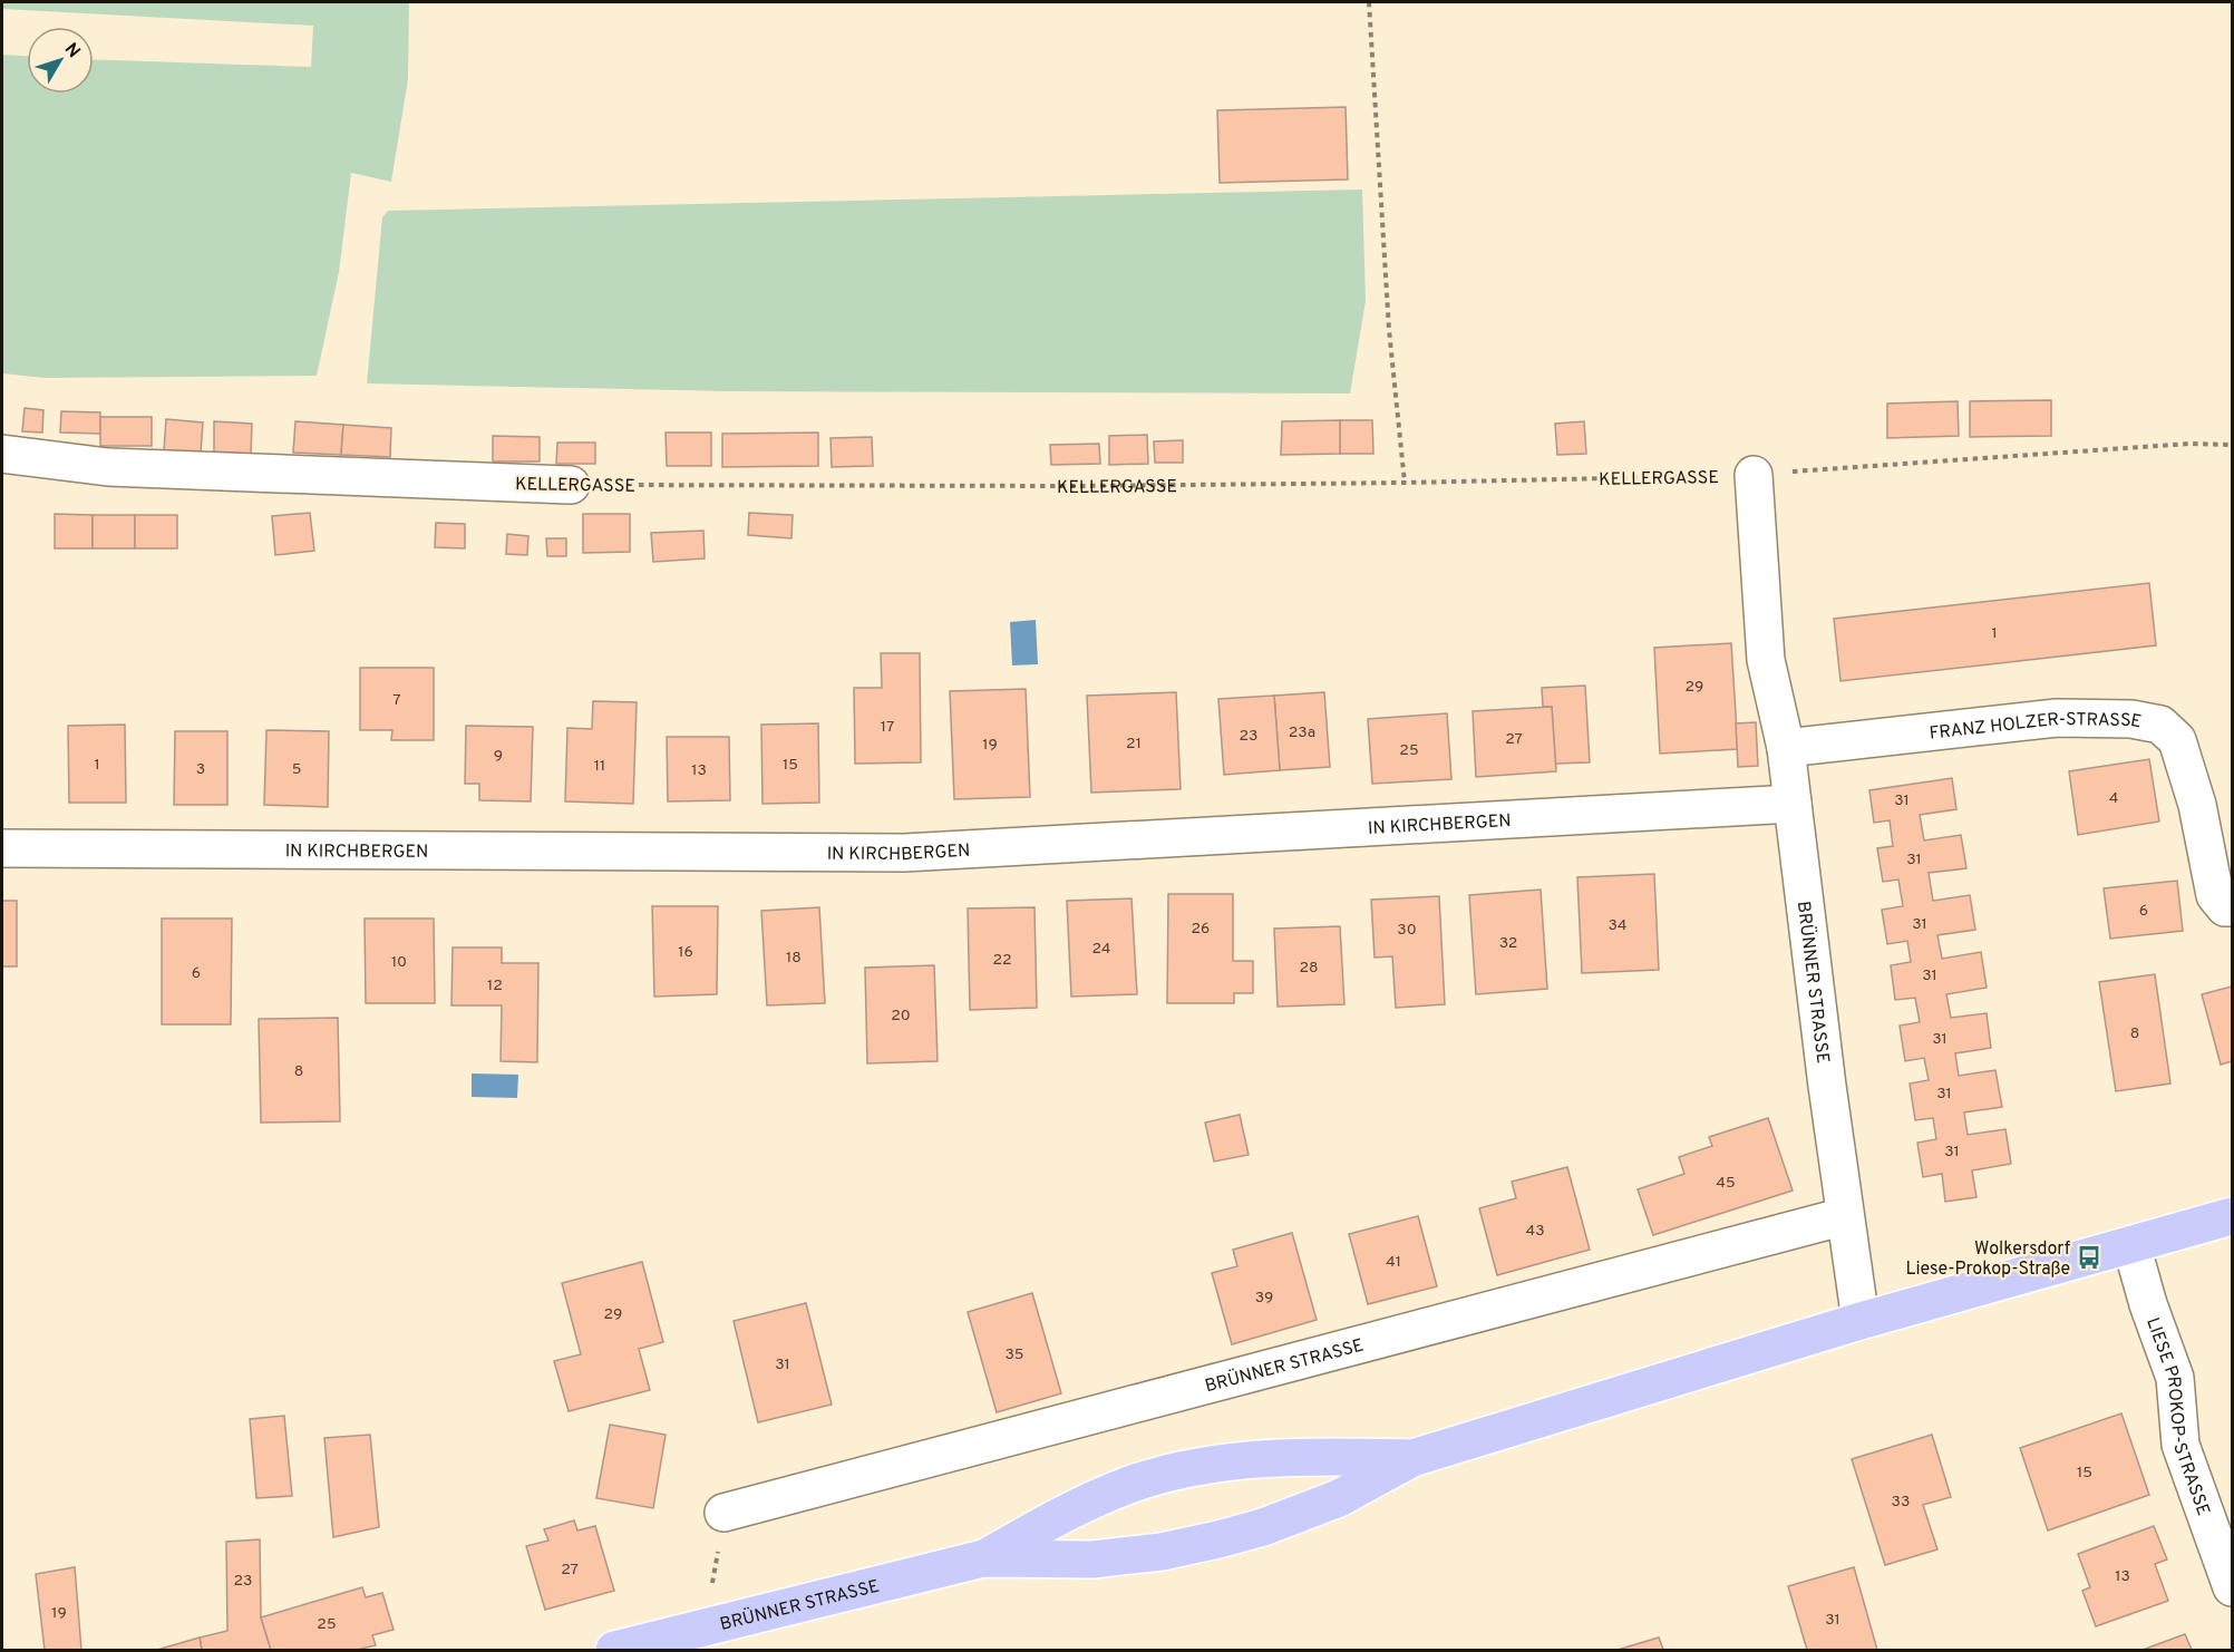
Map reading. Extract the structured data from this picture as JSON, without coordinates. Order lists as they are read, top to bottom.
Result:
{
  "streets": {
    "main road": ["BRÜNNER STRASSE"],
    "street": [
      "KELLERGASSE",
      "FRANZ HOLZER-STRASSE",
      "IN KIRCHBERGEN",
      "LIESE PROKOP-STRASSE"
    ]
  },
  "crossings": [
    ["KELLERGASSE", "BRÜNNER STRASSE"],
    ["FRANZ HOLZER-STRASSE", "BRÜNNER STRASSE"],
    ["IN KIRCHBERGEN", "BRÜNNER STRASSE"],
    ["BRÜNNER STRASSE", "LIESE PROKOP-STRASSE"]
  ],
  "places": {
    "bus stop": ["Wolkersdorf Liese-Prokop-Straße"]
  },
  "house_numbers": [
    "1",
    "29",
    "7",
    "17",
    "23a",
    "23",
    "27",
    "21",
    "19",
    "25",
    "9",
    "1",
    "15",
    "11",
    "3",
    "5",
    "13",
    "4",
    "31",
    "31",
    "6",
    "31",
    "34",
    "26",
    "30",
    "32",
    "24",
    "16",
    "18",
    "22",
    "10",
    "28",
    "6",
    "31",
    "12",
    "20",
    "8",
    "31",
    "8",
    "31",
    "31",
    "45",
    "43",
    "41",
    "39",
    "29",
    "35",
    "31",
    "15",
    "33",
    "27",
    "13",
    "23",
    "19",
    "31",
    "25"
  ],
  "north": "top right"
}
